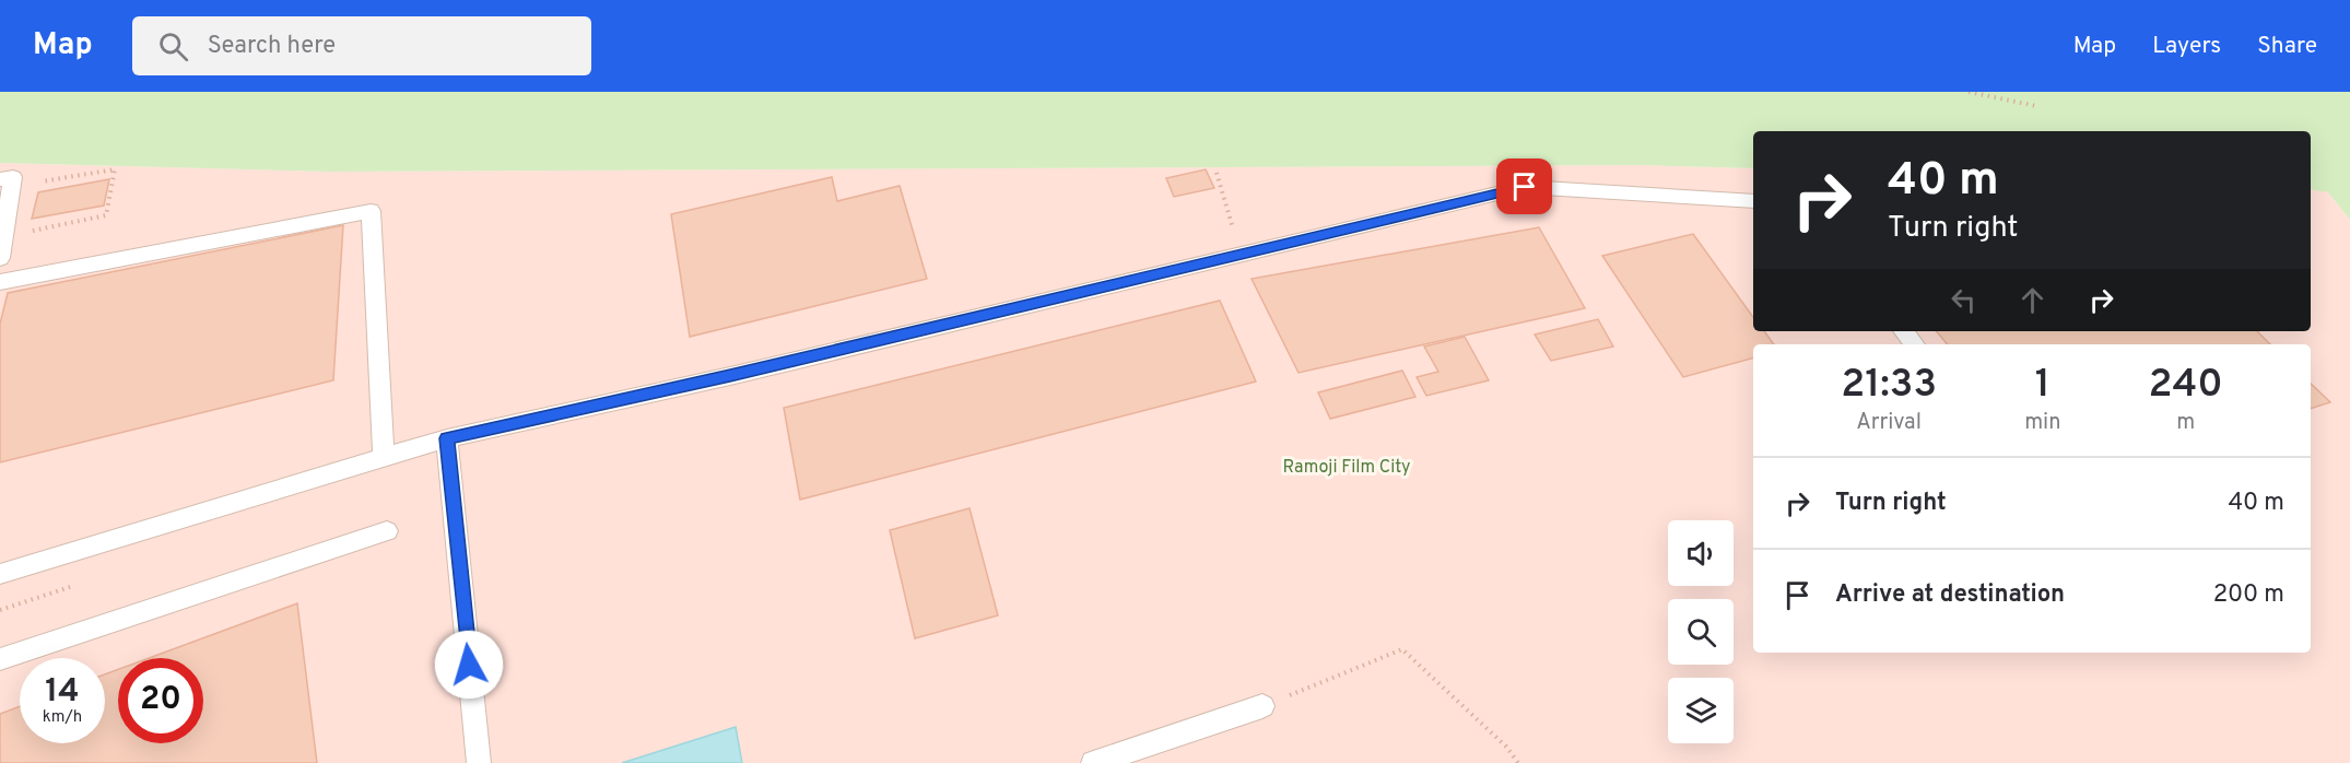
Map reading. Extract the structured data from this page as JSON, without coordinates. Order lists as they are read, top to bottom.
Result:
{
  "parks": ["Ramoji Film City"],
  "page": {
    "header": "Map",
    "search": "Search here",
    "nav": ["Map", "Layers", "Share"],
    "turn": ["40 m", "Turn right"],
    "eta": [
      "21:33",
      "Arrival",
      "1",
      "min",
      "240",
      "m"
    ],
    "list": [
      {
        "name": "Turn right",
        "value": "40 m"
      },
      {
        "name": "Arrive at destination",
        "value": "200 m"
      }
    ],
    "speed": "14 km/h",
    "limit": "20"
  }
}
